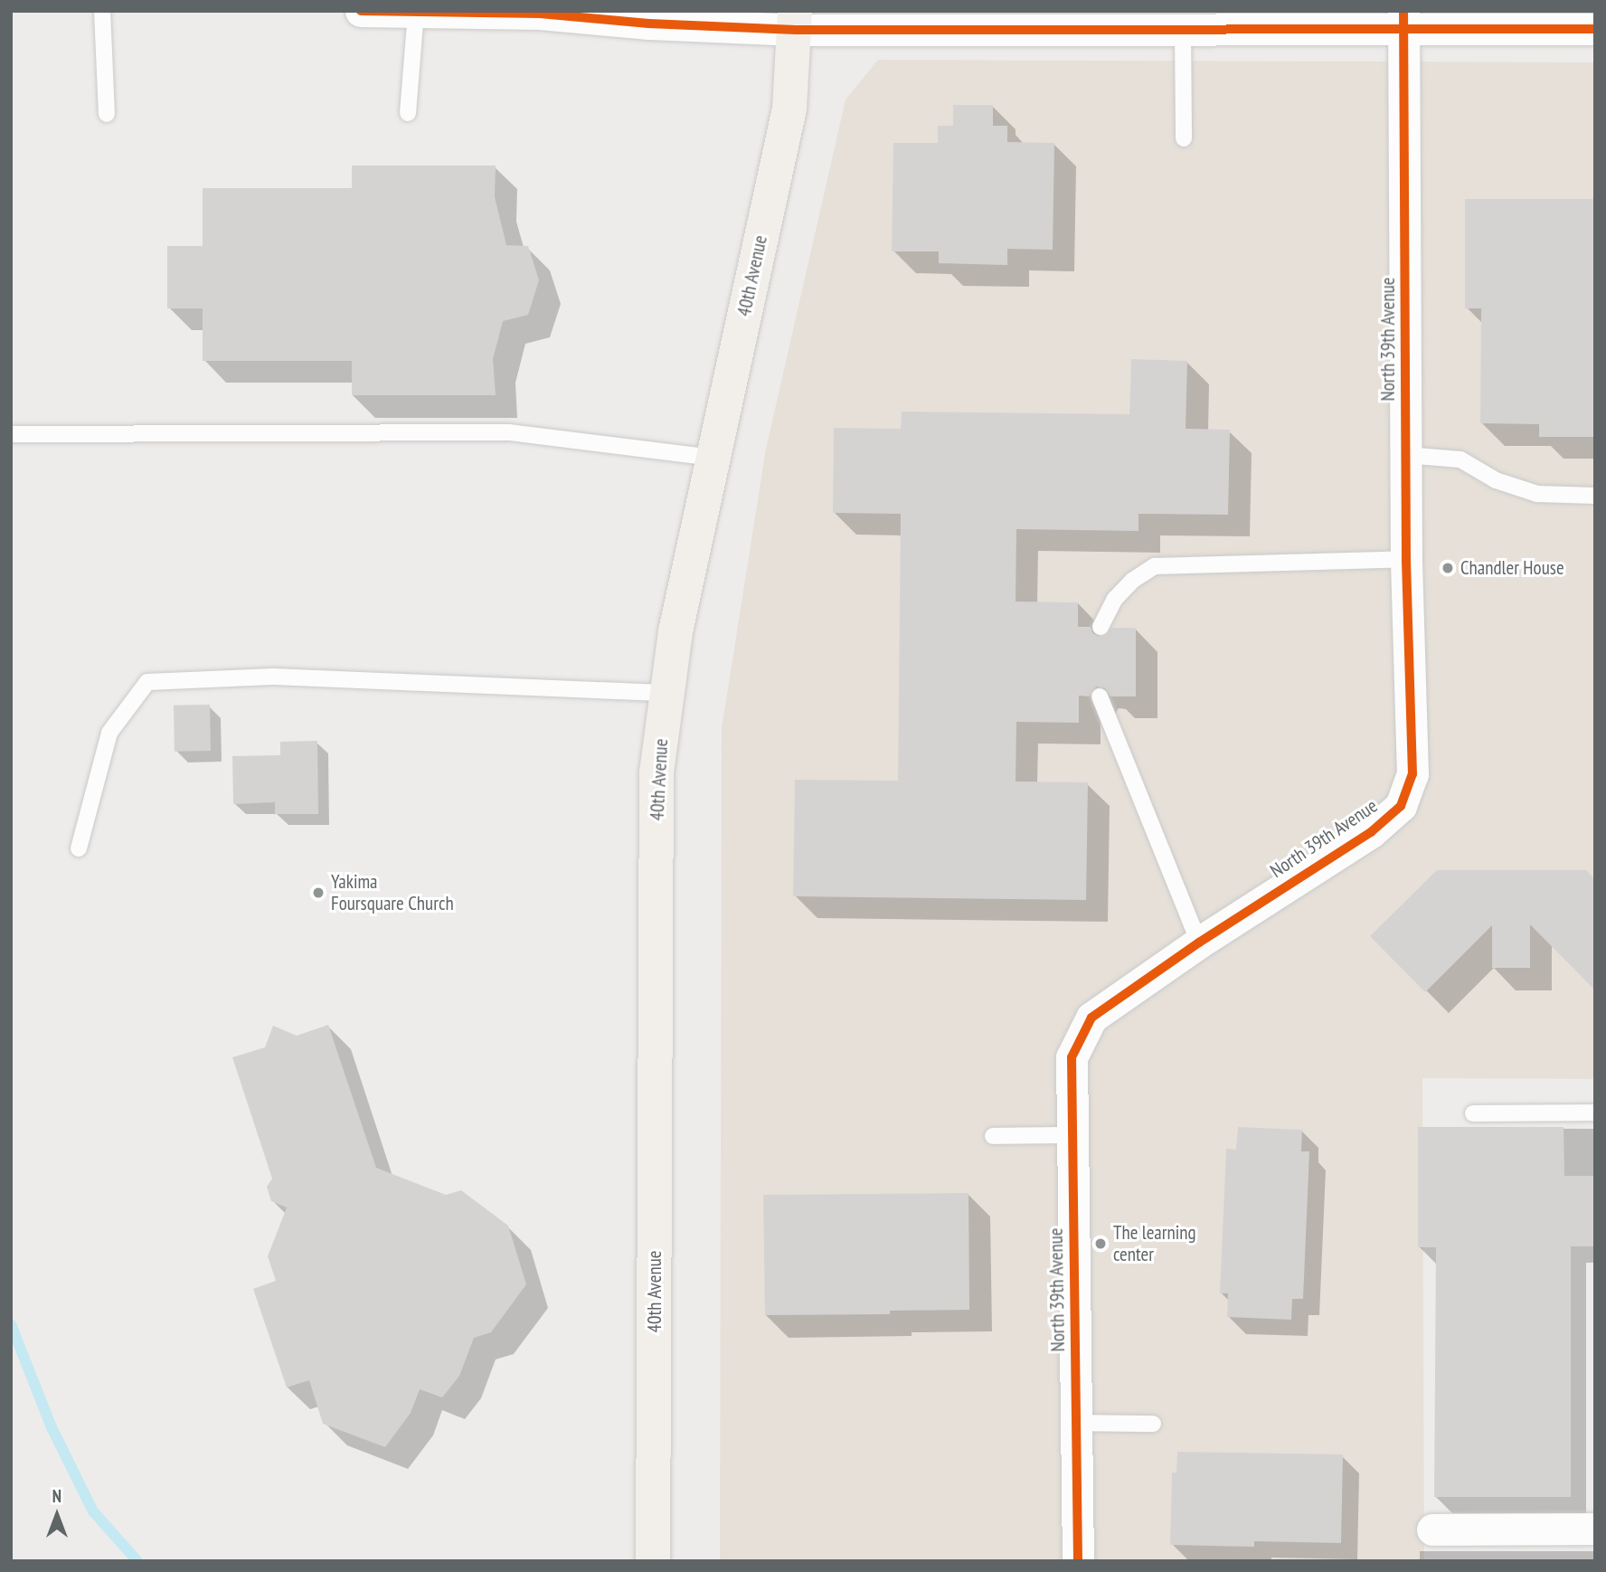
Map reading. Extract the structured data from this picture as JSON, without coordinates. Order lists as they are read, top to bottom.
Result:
{
  "streets": {
    "main road": ["40th Avenue"],
    "street": ["North 39th Avenue"]
  },
  "places": ["Chandler House", "Yakima Foursquare Church", "The learning center"],
  "north": "top"
}
